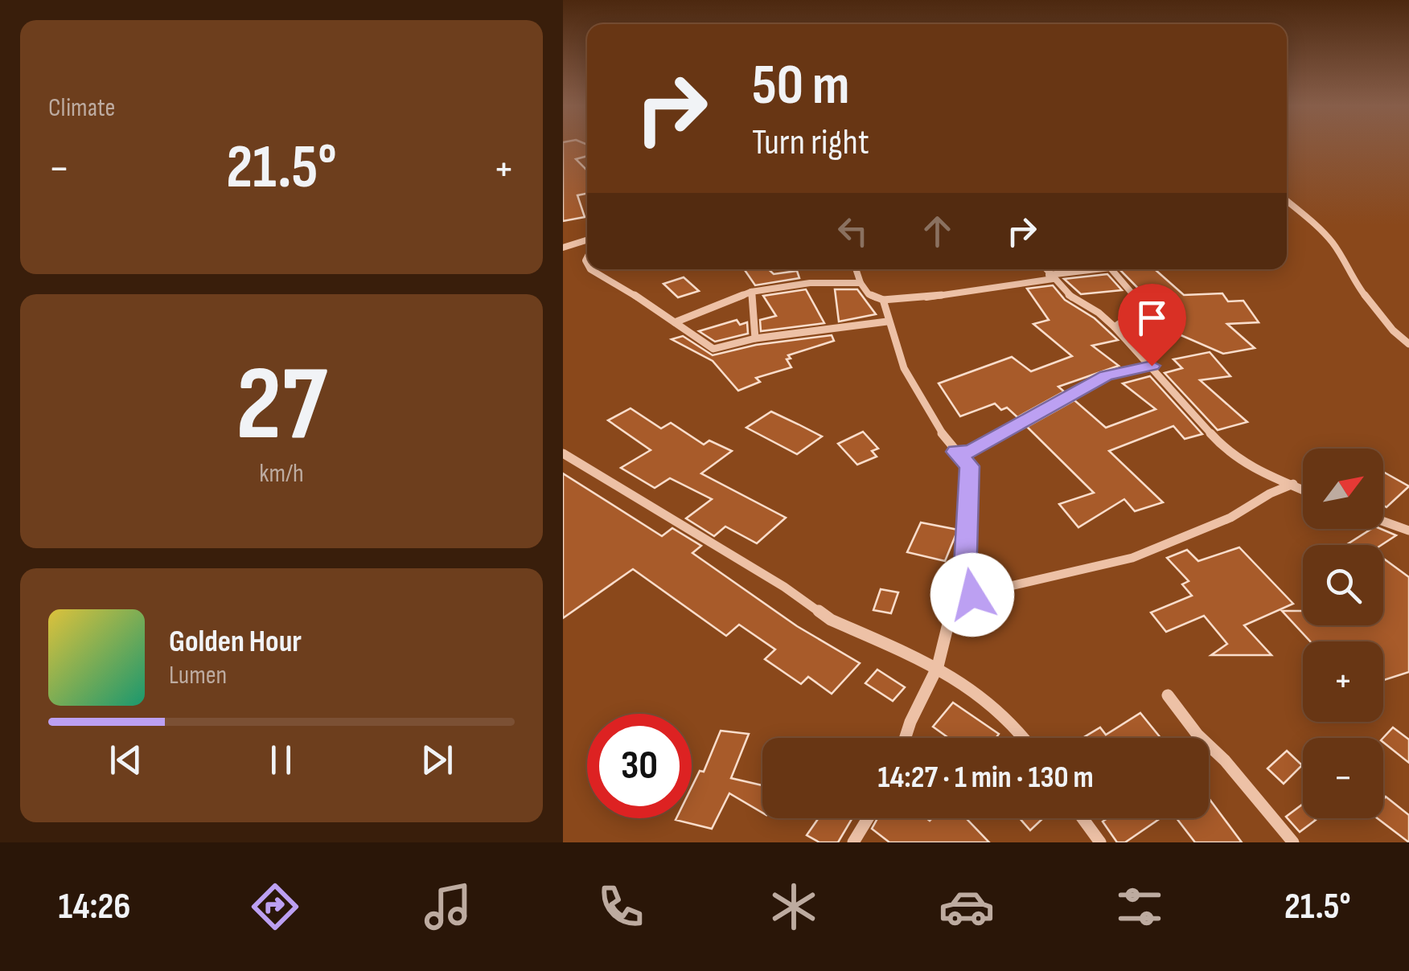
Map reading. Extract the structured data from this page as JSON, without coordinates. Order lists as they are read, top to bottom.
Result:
{
  "north": "top right",
  "page": {
    "tile": [
      "Climate",
      ["27", "km/h"]
    ],
    "turn": ["50 m", "Turn right"],
    "heat": ["−", "21.5°", "+"],
    "map_buttons": ["+", "−"],
    "song": ["Golden Hour", "Lumen"],
    "limit": "30",
    "trip": "14:27 · 1 min · 130 m",
    "tabs": ["14:26", "21.5°"]
  }
}
